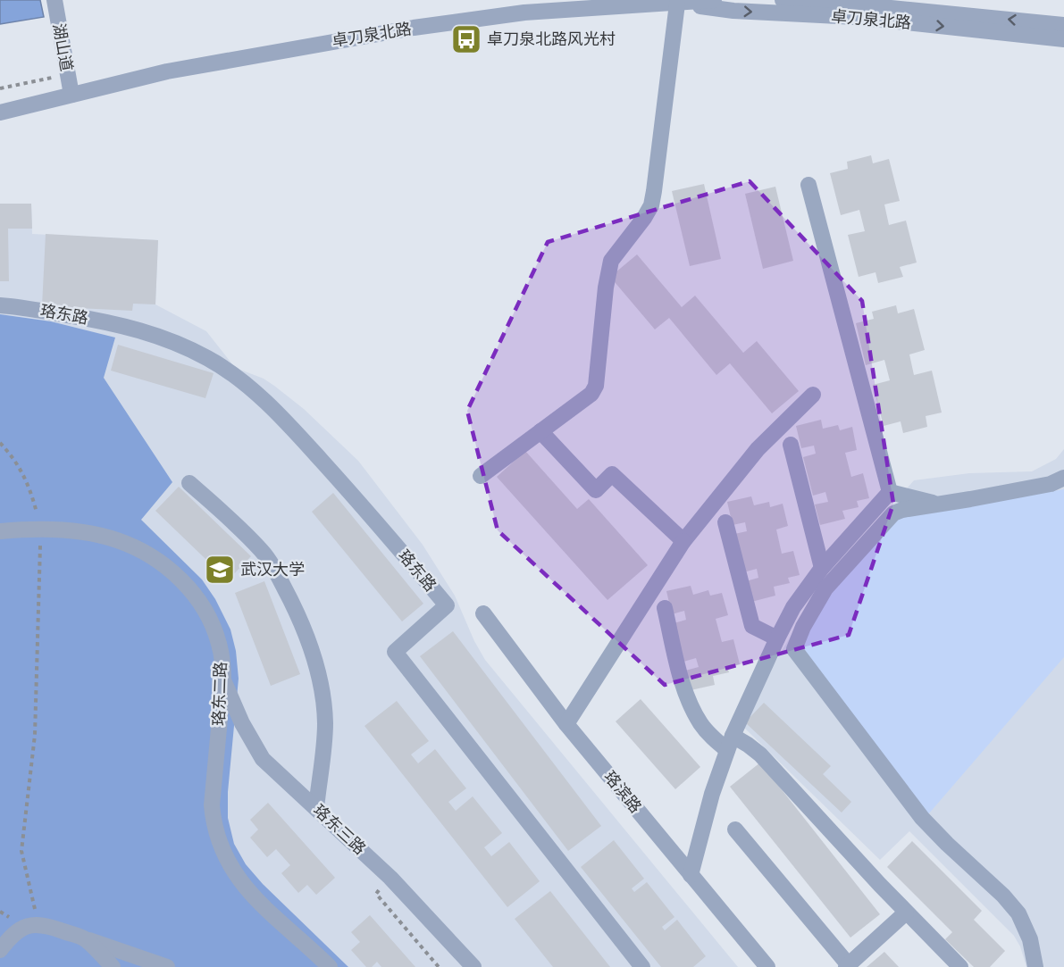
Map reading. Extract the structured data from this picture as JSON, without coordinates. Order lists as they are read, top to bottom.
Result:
{
  "streets": {
    "street": [
      "卓刀泉北路",
      "湖山道",
      "珞东路",
      "珞东二路",
      "珞滨路",
      "珞东三路"
    ]
  },
  "crossings": [
    ["卓刀泉北路", "湖山道"],
    ["珞东二路", "珞东三路"]
  ],
  "places": {
    "bus stop": ["卓刀泉北路风光村"],
    "school or university": ["武汉大学"]
  }
}
